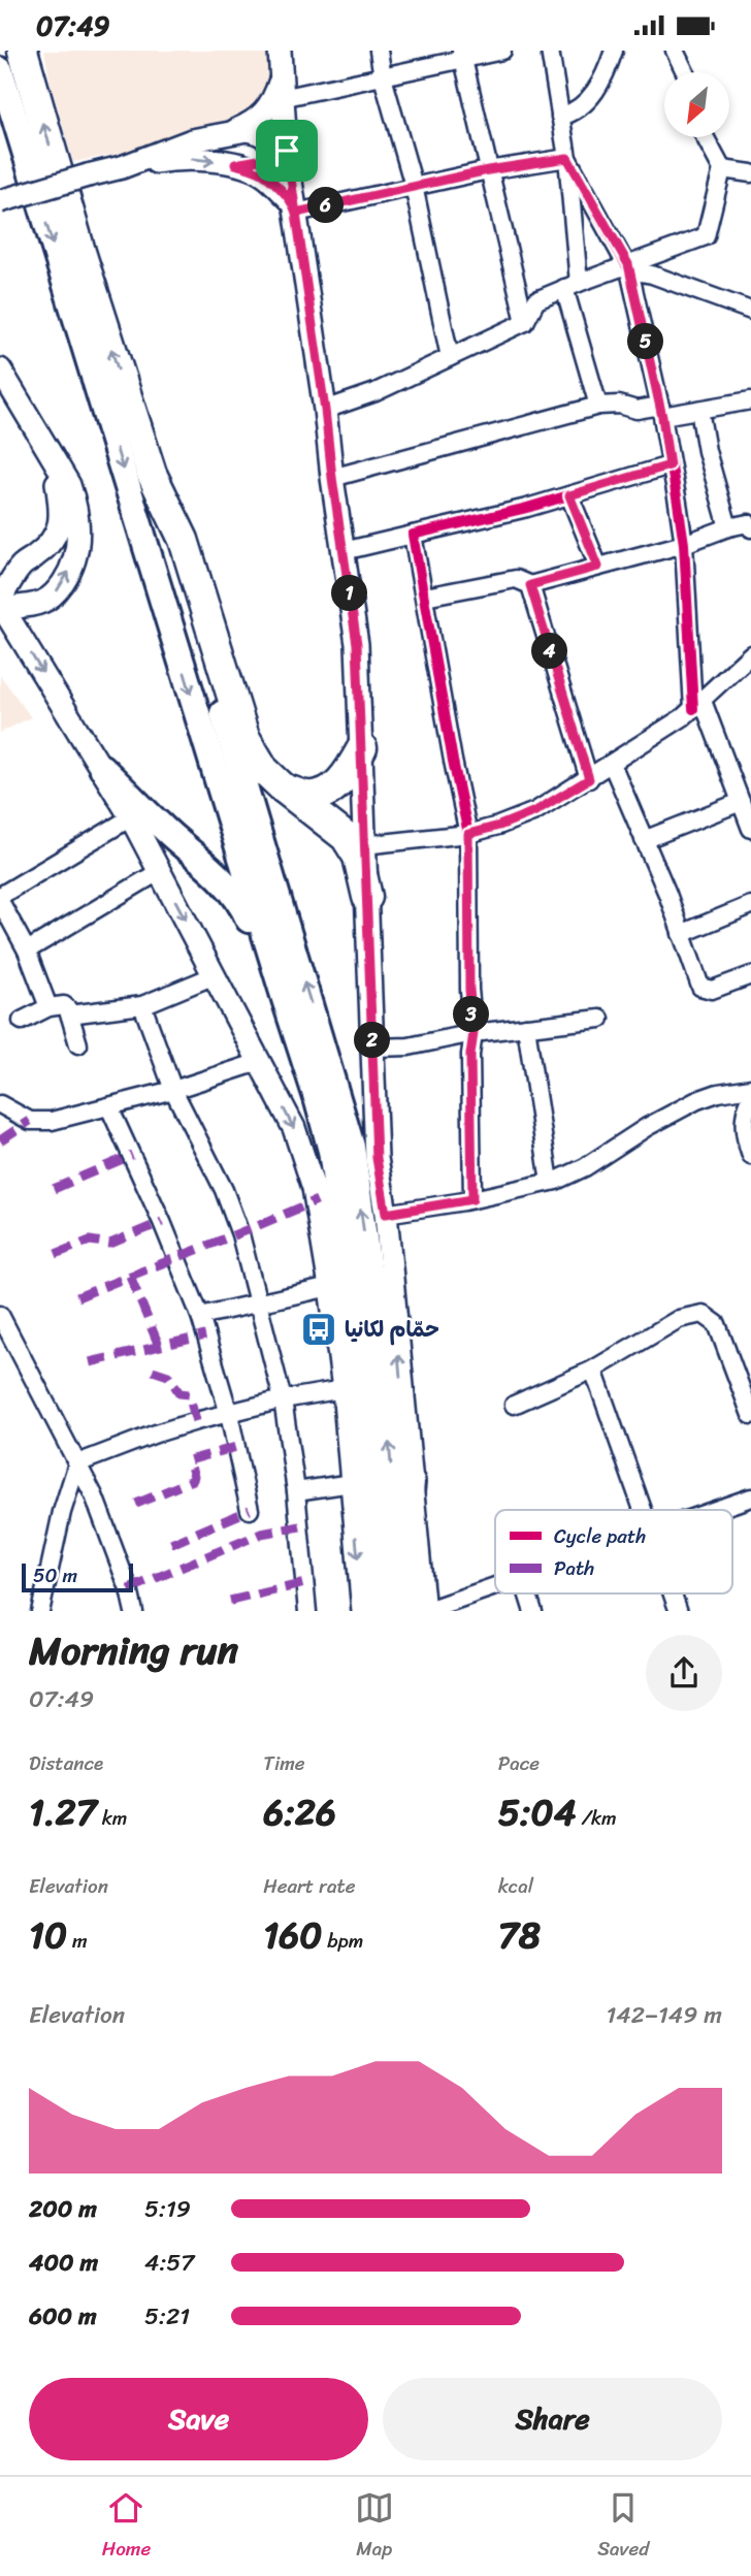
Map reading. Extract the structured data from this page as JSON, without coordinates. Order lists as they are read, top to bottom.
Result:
{
  "places": {
    "bus stop": ["حمّام لكانيا"]
  },
  "legend": ["Cycle path", "Path"],
  "scale_bar": "50 m",
  "north": "bottom left",
  "page": {
    "status": "07:49",
    "pins": [
      "6",
      "5",
      "1",
      "4",
      "3",
      "2"
    ],
    "scale": "50 m",
    "heading": ["Morning run", "07:49"],
    "stats": [
      ["Distance", "1.27 km"],
      ["Time", "6:26"],
      ["Pace", "5:04 /km"],
      ["Elevation", "10 m"],
      ["Heart rate", "160 bpm"],
      ["kcal", "78"]
    ],
    "chart": ["Elevation", "142–149 m"],
    "list": [
      {
        "name": "200 m",
        "note": "5:19"
      },
      {
        "name": "400 m",
        "note": "4:57"
      },
      {
        "name": "600 m",
        "note": "5:21"
      }
    ],
    "buttons": ["Save", "Share"],
    "tabs": ["Home", "Map", "Saved"]
  }
}
